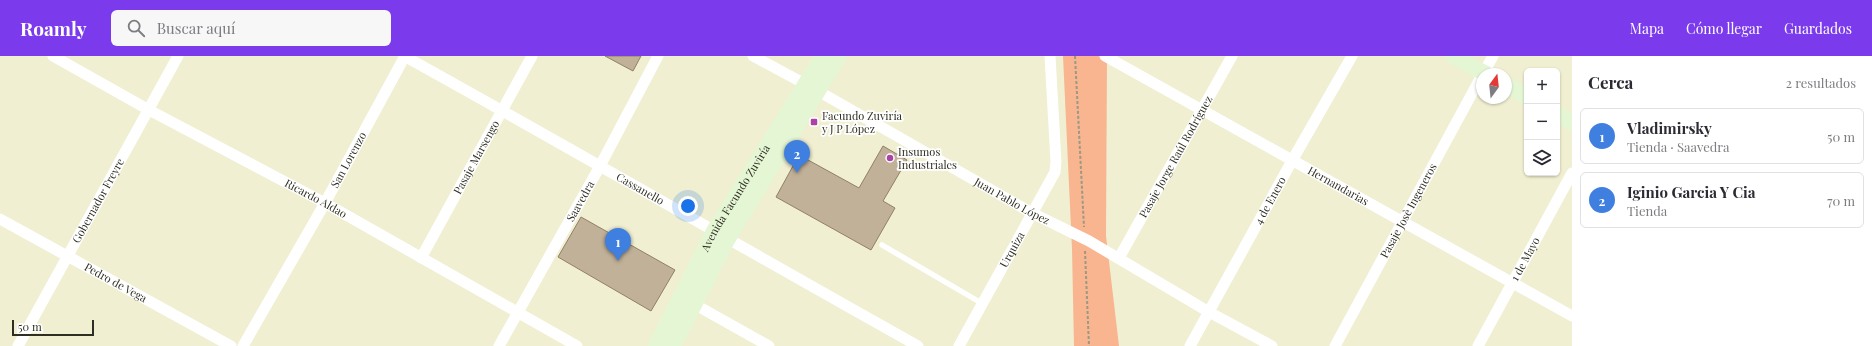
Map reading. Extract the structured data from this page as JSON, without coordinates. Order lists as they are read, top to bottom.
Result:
{
  "streets": {
    "main road": ["Avenida Facundo Zuviría"],
    "street": [
      "Pasaje Marsengo",
      "Pasaje Jorge Raúl Rodríguez",
      "San Lorenzo",
      "Hernandarias",
      "Cassanello",
      "Ricardo Aldao",
      "4 de Enero",
      "Gobernador Freyre",
      "Juan Pablo López",
      "Saavedra",
      "Pasaje Josè Ingeneros",
      "Urquiza",
      "1 de Mayo",
      "Pedro de Vega"
    ]
  },
  "crossings": [
    ["Pasaje Marsengo", "Cassanello"],
    ["Pasaje Marsengo", "Ricardo Aldao"],
    ["Pasaje Jorge Raúl Rodríguez", "Hernandarias"],
    ["Pasaje Jorge Raúl Rodríguez", "Juan Pablo López"],
    ["San Lorenzo", "Cassanello"],
    ["San Lorenzo", "Ricardo Aldao"],
    ["Hernandarias", "4 de Enero"],
    ["Hernandarias", "Pasaje Josè Ingeneros"],
    ["Hernandarias", "1 de Mayo"],
    ["Cassanello", "Avenida Facundo Zuviría"],
    ["Cassanello", "Saavedra"],
    ["Ricardo Aldao", "Gobernador Freyre"],
    ["Ricardo Aldao", "Saavedra"],
    ["Avenida Facundo Zuviría", "Juan Pablo López"],
    ["4 de Enero", "Juan Pablo López"],
    ["Gobernador Freyre", "Pedro de Vega"],
    ["Juan Pablo López", "Urquiza"]
  ],
  "places": {
    "transit": ["Facundo Zuviría y J P López"],
    "other": ["Insumos Industriales"]
  },
  "scale_bar": "50 m",
  "north": "top",
  "page": {
    "header": "Roamly",
    "search": "Buscar aquí",
    "nav": ["Mapa", "Cómo llegar", "Guardados"],
    "heading": ["Cerca", "2 resultados"],
    "map_buttons": ["+", "−"],
    "list": [
      {
        "mark": "1",
        "name": "Vladimirsky",
        "note": "Tienda · Saavedra",
        "value": "50 m"
      },
      {
        "mark": "2",
        "name": "Iginio Garcia Y Cia",
        "note": "Tienda",
        "value": "70 m"
      }
    ],
    "pins": ["2", "1"],
    "scale": "50 m"
  }
}
